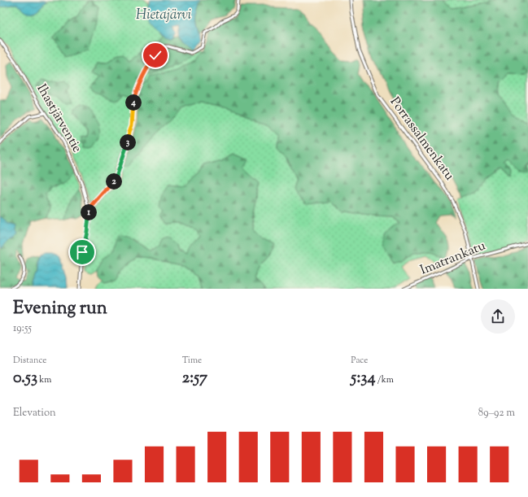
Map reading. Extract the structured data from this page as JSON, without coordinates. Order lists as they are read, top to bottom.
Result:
{
  "streets": {
    "street": ["Ihastjärventie", "Porrassalmenkatu", "Imatrankatu"]
  },
  "crossings": [
    ["Porrassalmenkatu", "Imatrankatu"]
  ],
  "water": ["Hietajärvi"],
  "page": {
    "pins": [
      "4",
      "3",
      "2",
      "1"
    ],
    "heading": ["Evening run", "19:55"],
    "stats": [
      ["Distance", "0.53 km"],
      ["Time", "2:57"],
      ["Pace", "5:34 /km"]
    ],
    "chart": ["Elevation", "89–92 m"]
  }
}
